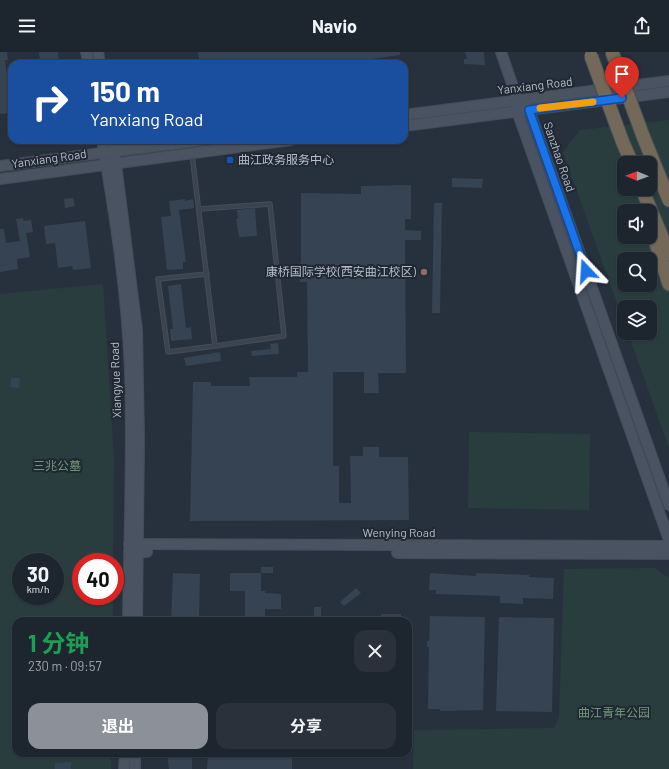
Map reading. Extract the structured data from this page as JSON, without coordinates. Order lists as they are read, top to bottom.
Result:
{
  "streets": {
    "street": [
      "Yanxiang Road",
      "Sanzhao Road",
      "Xiangyue Road",
      "Wenying Road"
    ]
  },
  "crossings": [
    ["Yanxiang Road", "Sanzhao Road"],
    ["Yanxiang Road", "Xiangyue Road"],
    ["Xiangyue Road", "Wenying Road"]
  ],
  "parks": ["三兆公墓", "曲江青年公园"],
  "places": {
    "transit": ["曲江政务服务中心"],
    "other": ["康桥国际学校(西安曲江校区)"]
  },
  "north": "left",
  "page": {
    "header": "Navio",
    "turn": ["150 m", "Yanxiang Road"],
    "speed": "30 km/h",
    "limit": "40",
    "heading": ["1 分钟", "230 m · 09:57"],
    "buttons": ["退出", "分享"]
  }
}
